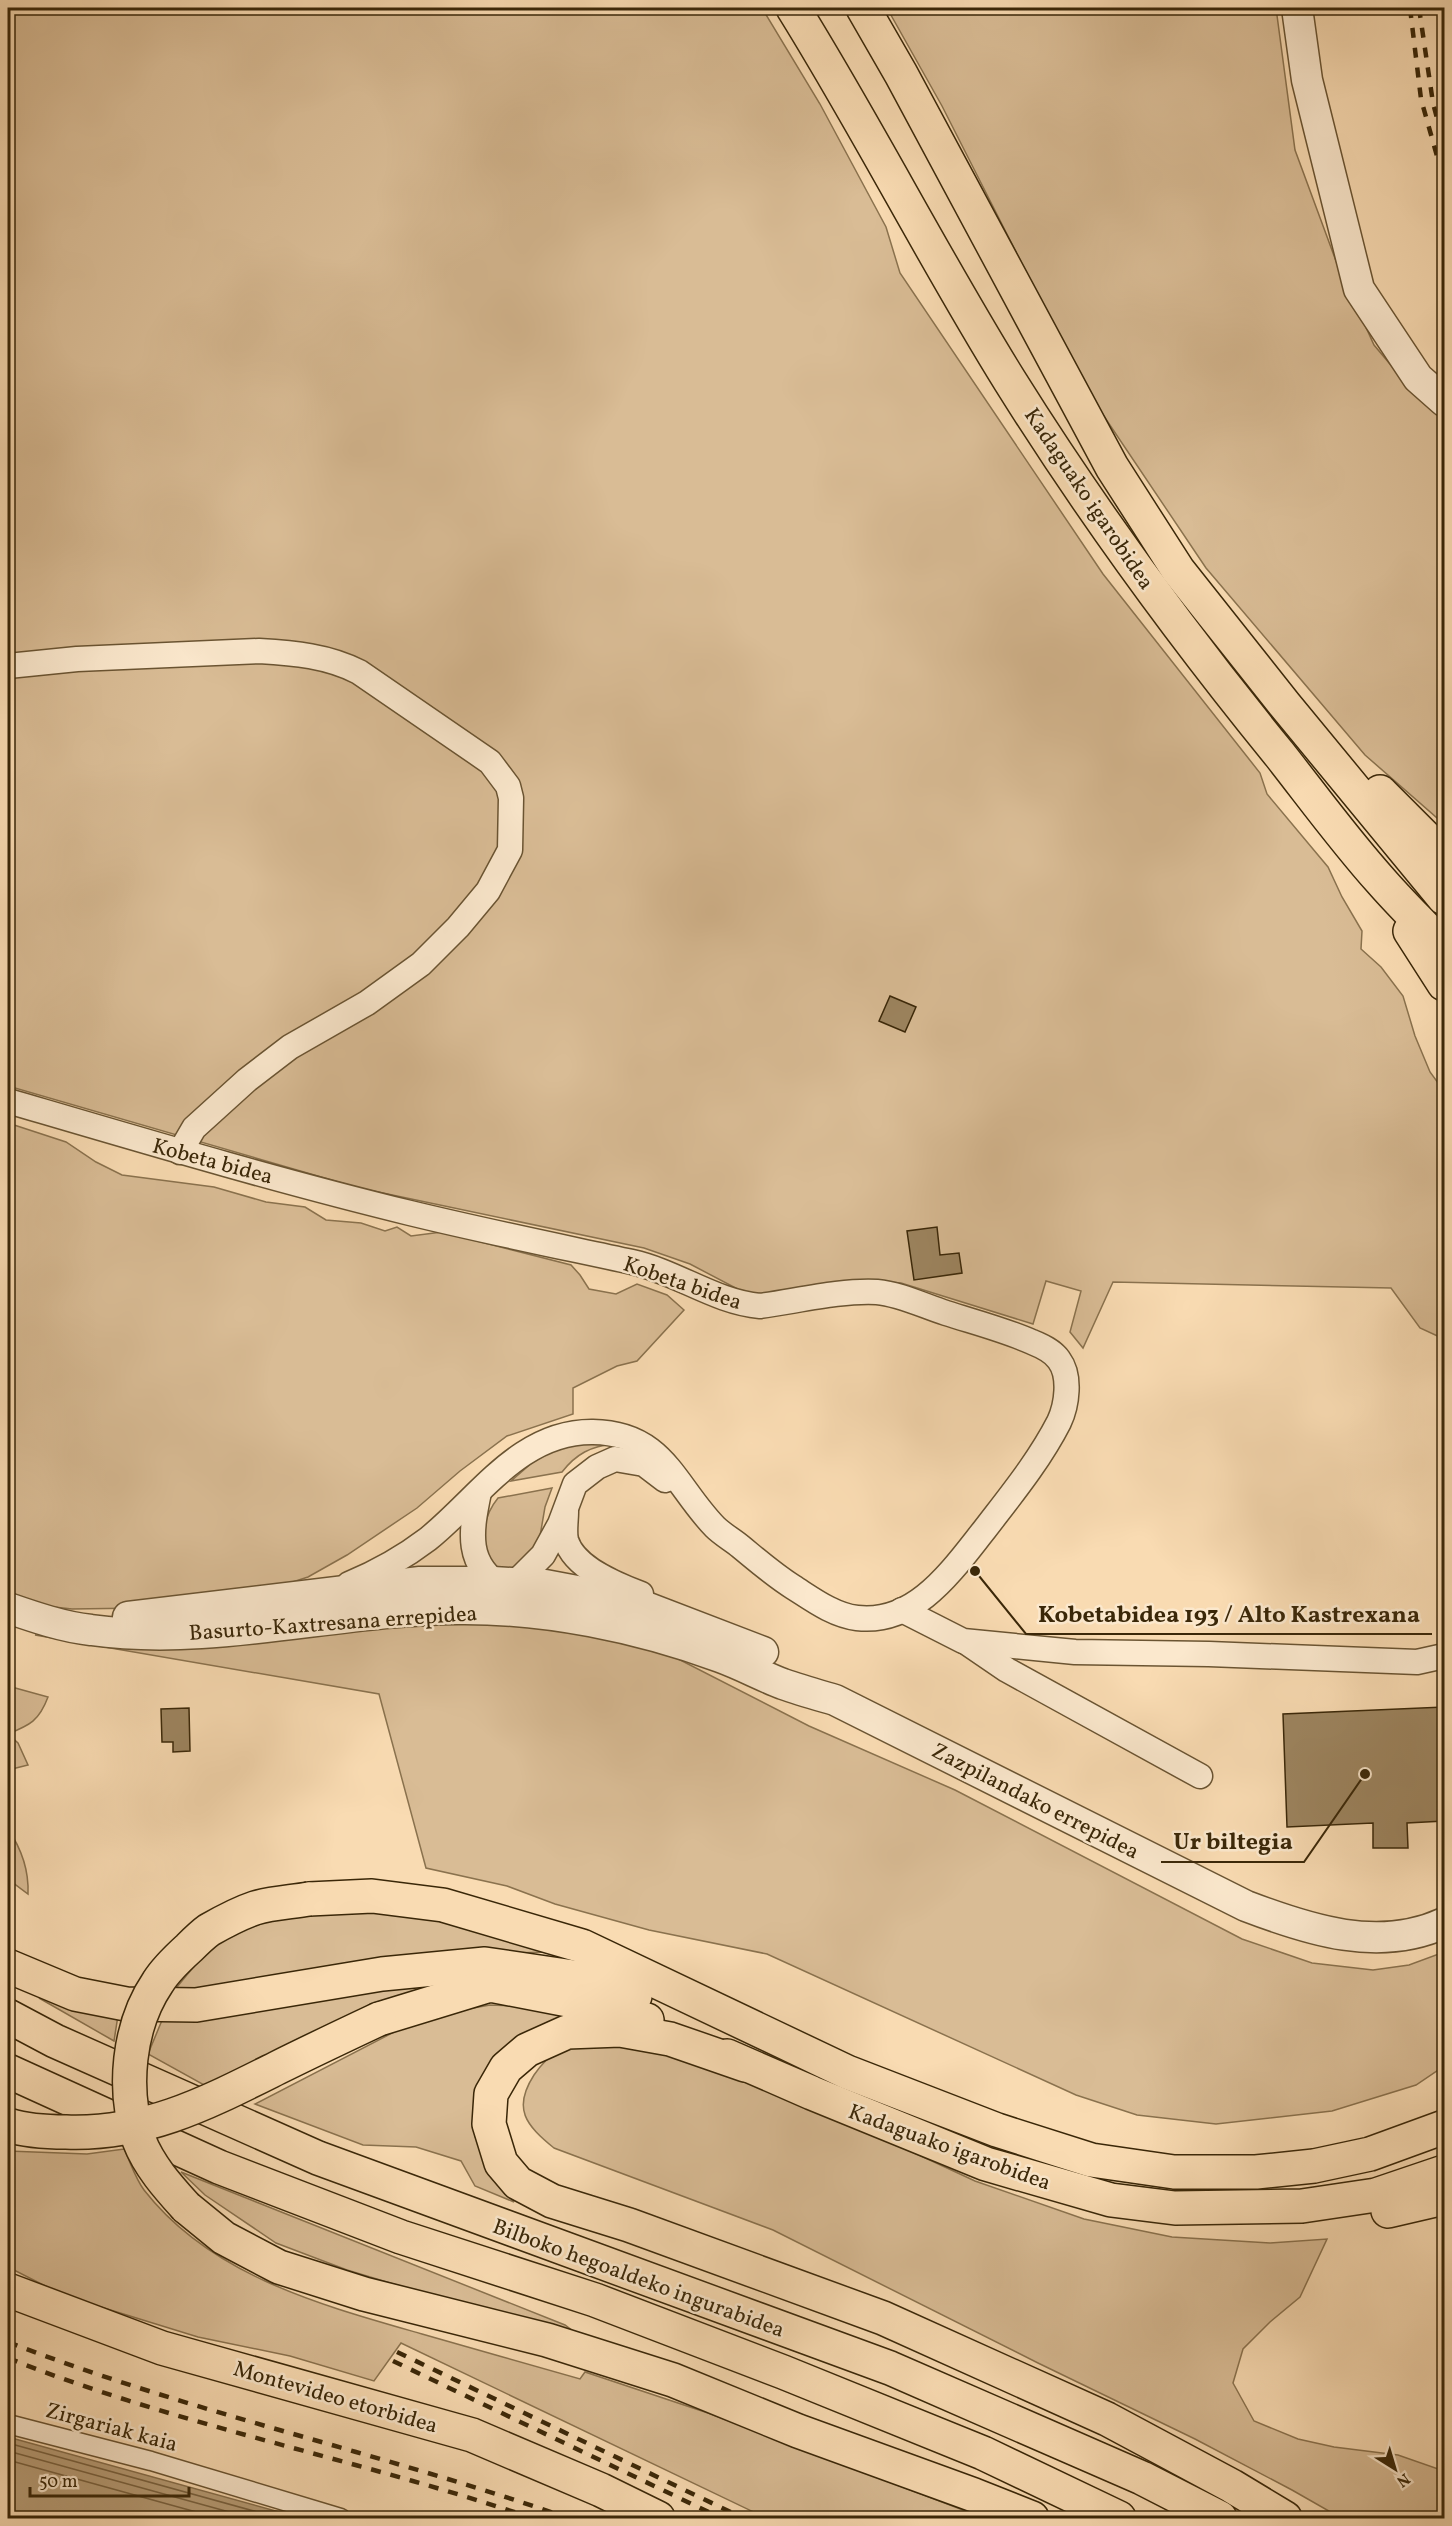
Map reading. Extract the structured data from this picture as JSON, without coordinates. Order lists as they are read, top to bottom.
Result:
{
  "streets": {
    "main road": ["Kadaguako igarobidea", "Bilboko hegoaldeko ingurabidea", "Montevideo etorbidea"],
    "street": [
      "Kobeta bidea",
      "Basurto-Kaxtresana errepidea",
      "Zazpilandako errepidea",
      "Zirgariak kaia"
    ]
  },
  "crossings": [
    ["Basurto-Kaxtresana errepidea", "Zazpilandako errepidea"]
  ],
  "places": ["Kobetabidea 193 / Alto Kastrexana", "Ur biltegia"],
  "scale_bar": "50 m",
  "north": "bottom right"
}
